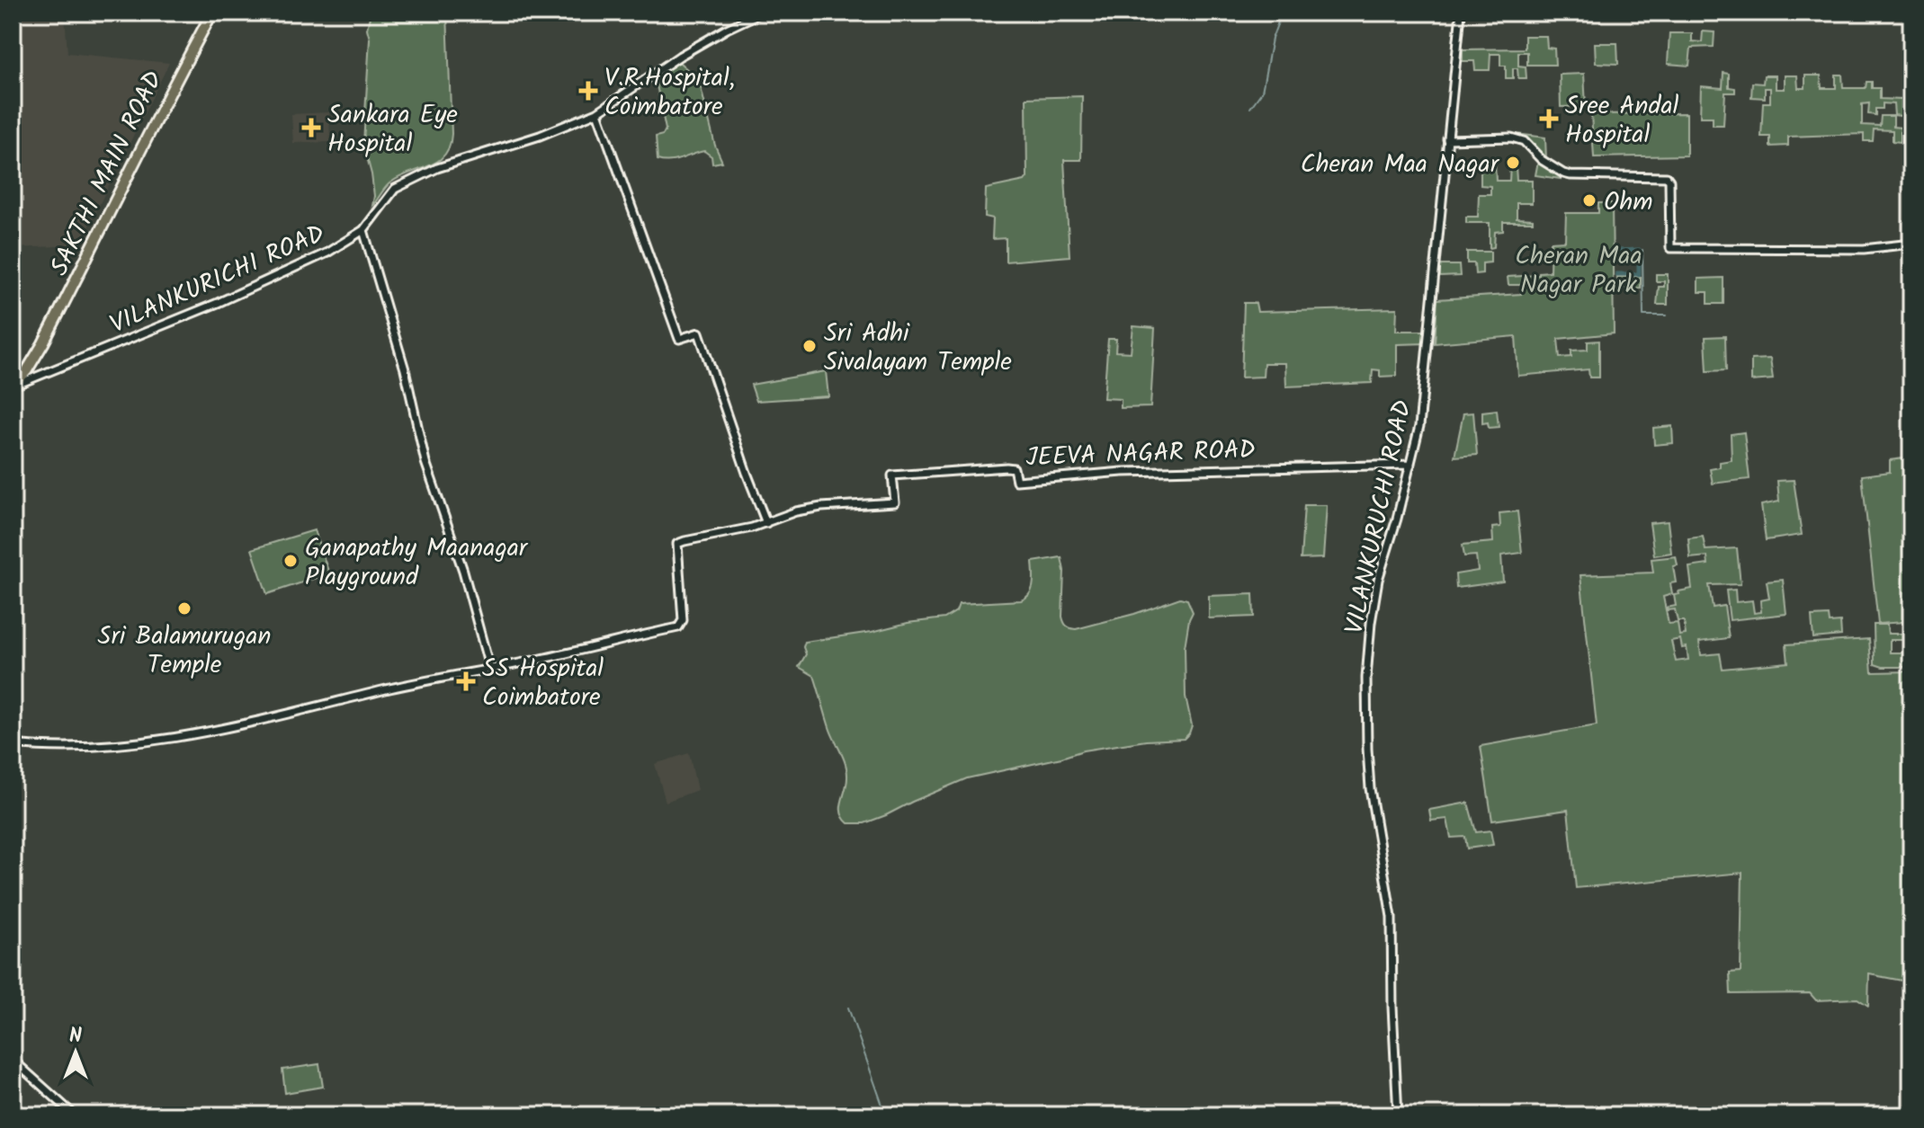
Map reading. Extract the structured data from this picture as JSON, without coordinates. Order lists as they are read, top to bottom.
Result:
{
  "streets": {
    "street": ["VILANKURICHI ROAD", "JEEVA NAGAR ROAD", "VILANKURUCHI ROAD"]
  },
  "crossings": [
    ["JEEVA NAGAR ROAD", "VILANKURUCHI ROAD"]
  ],
  "parks": ["Cheran Maa Nagar Park"],
  "places": {
    "health": [
      "V.R.Hospital, Coimbatore",
      "Sree Andal Hospital",
      "Sankara Eye Hospital",
      "SS Hospital Coimbatore"
    ],
    "other": [
      "Cheran Maa Nagar",
      "Ohm",
      "Sri Adhi Sivalayam Temple",
      "Ganapathy Maanagar Playground",
      "Sri Balamurugan Temple"
    ]
  },
  "north": "top"
}
